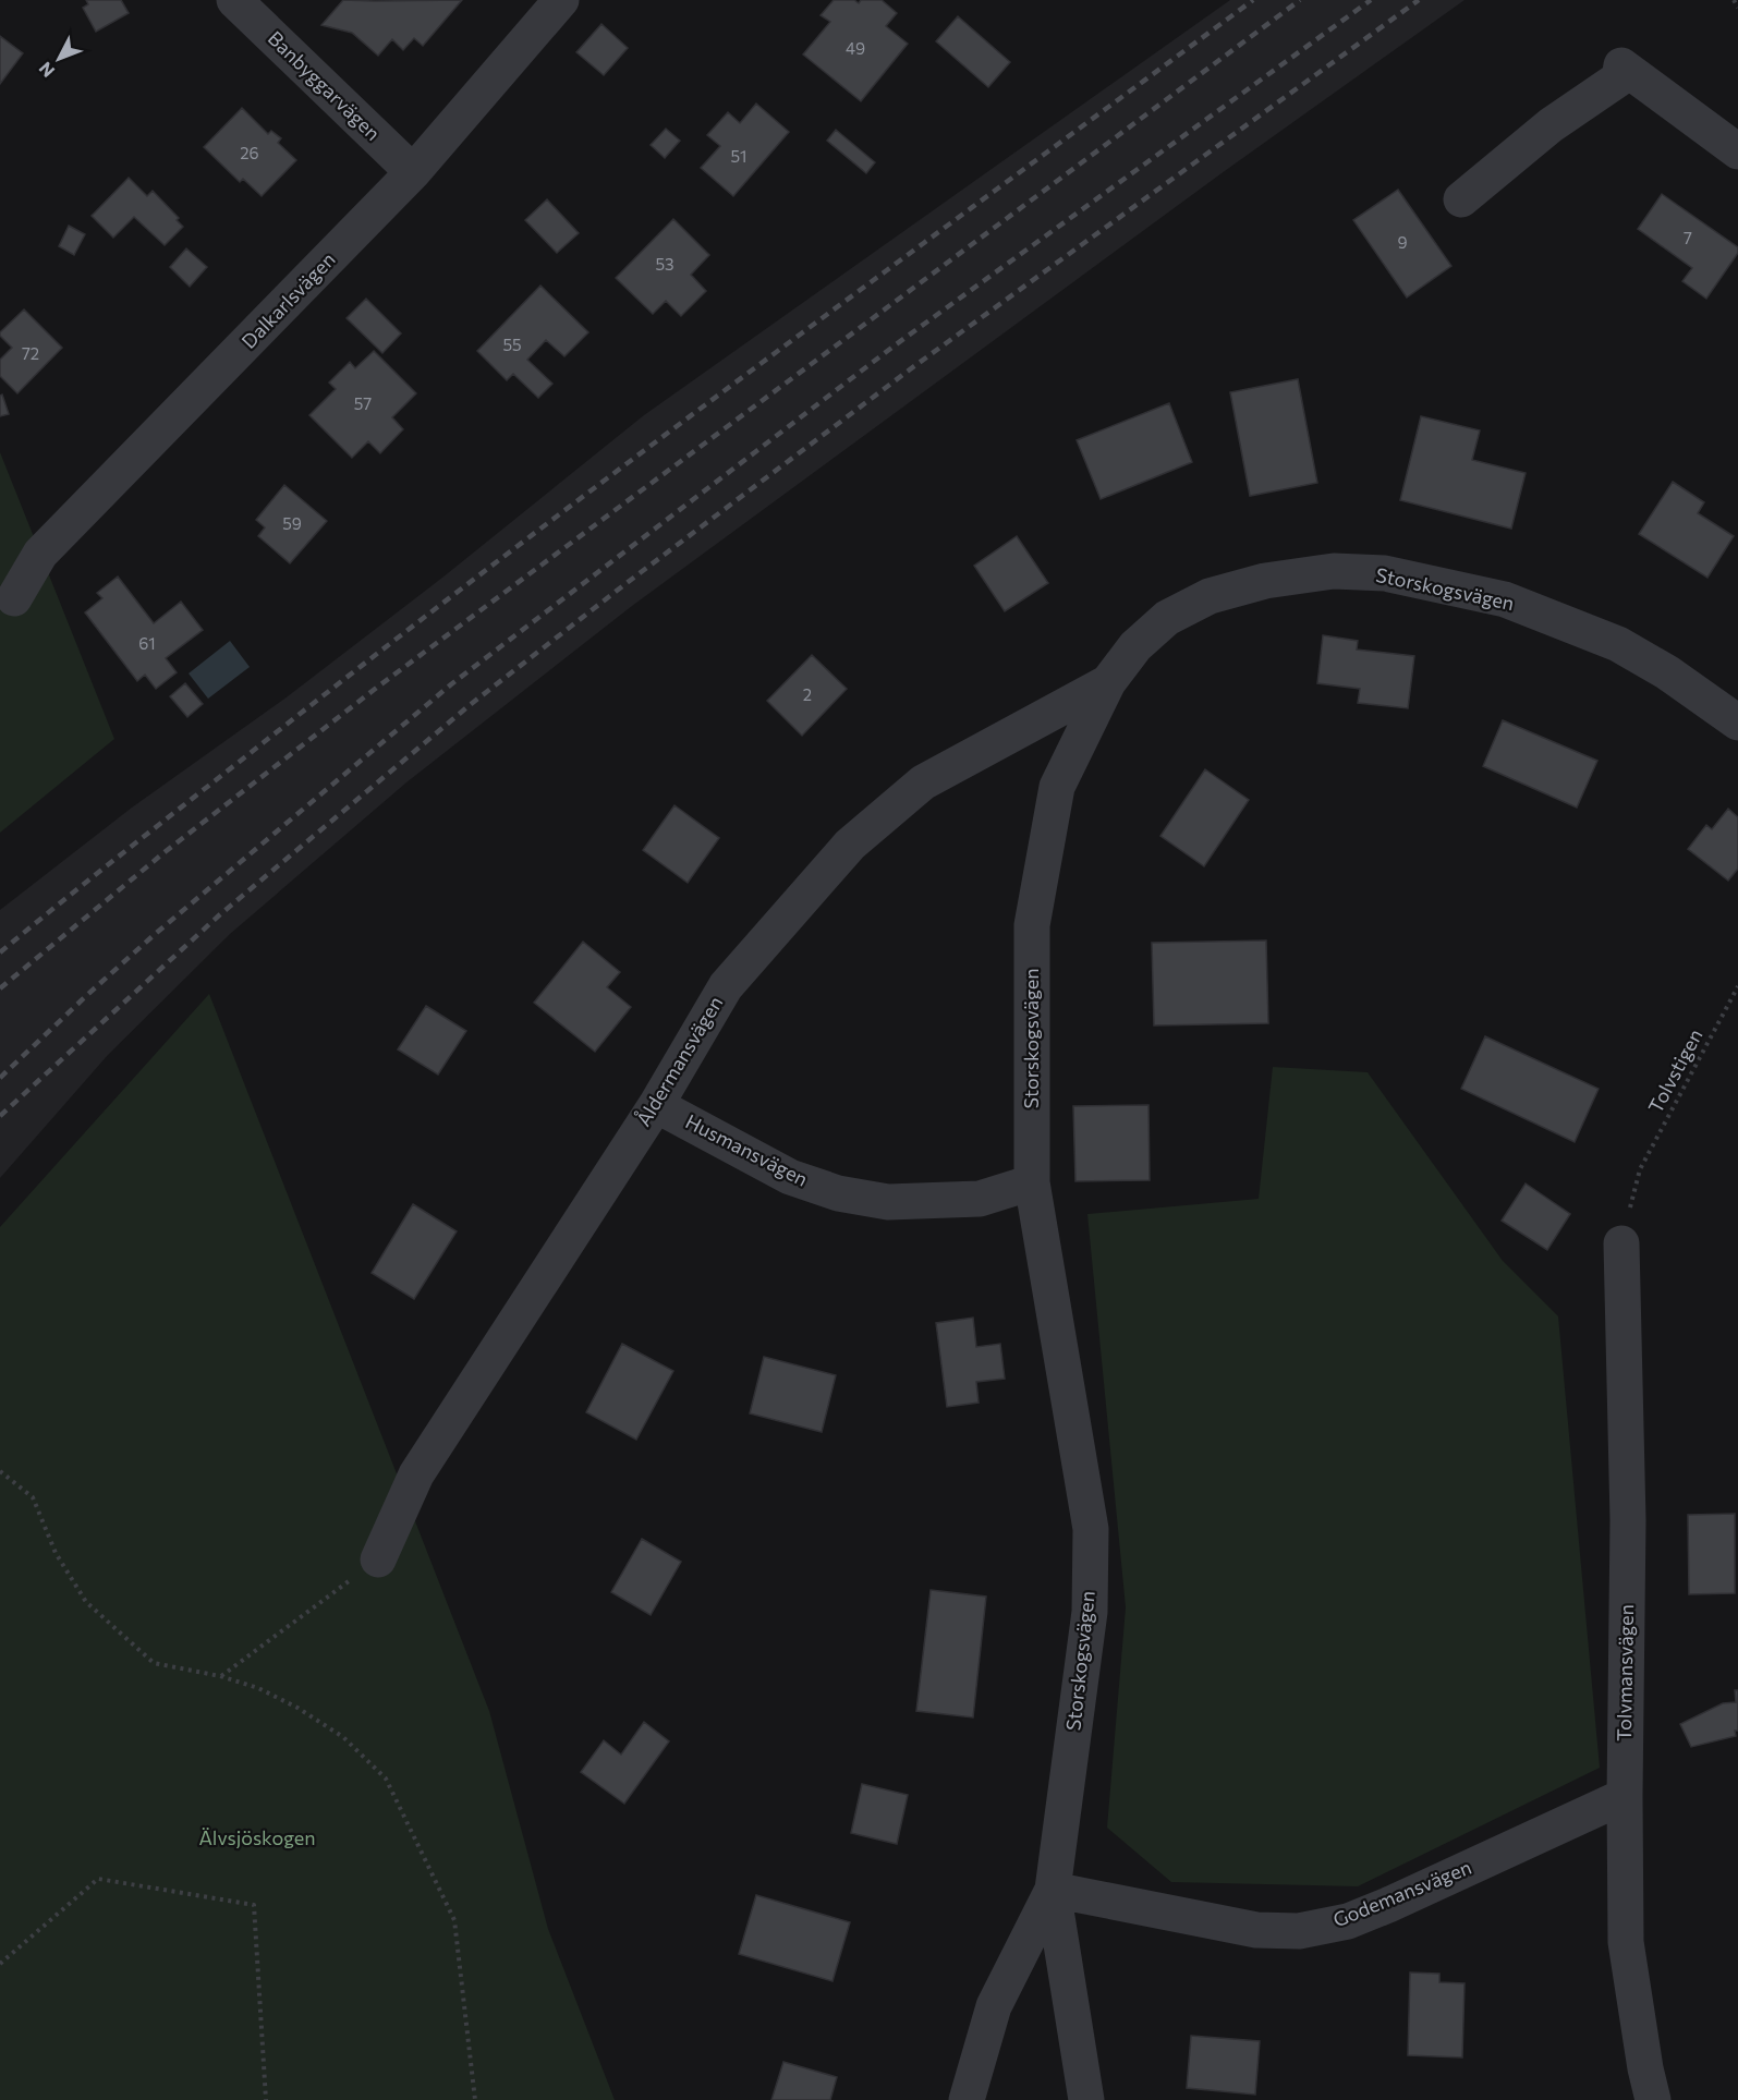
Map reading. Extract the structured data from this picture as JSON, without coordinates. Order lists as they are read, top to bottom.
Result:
{
  "streets": {
    "street": [
      "Banbyggarvägen",
      "Dalkarlsvägen",
      "Storskogsvägen",
      "Åldermansvägen",
      "Husmansvägen",
      "Tolvmansvägen",
      "Godemansvägen"
    ],
    "path": ["Tolvstigen"]
  },
  "crossings": [
    ["Banbyggarvägen", "Dalkarlsvägen"],
    ["Storskogsvägen", "Åldermansvägen"],
    ["Storskogsvägen", "Husmansvägen"],
    ["Storskogsvägen", "Godemansvägen"],
    ["Åldermansvägen", "Husmansvägen"],
    ["Tolvmansvägen", "Godemansvägen"]
  ],
  "parks": ["Älvsjöskogen"],
  "house_numbers": [
    "49",
    "26",
    "51",
    "7",
    "9",
    "53",
    "55",
    "72",
    "57",
    "59",
    "61",
    "2"
  ],
  "north": "bottom left"
}
